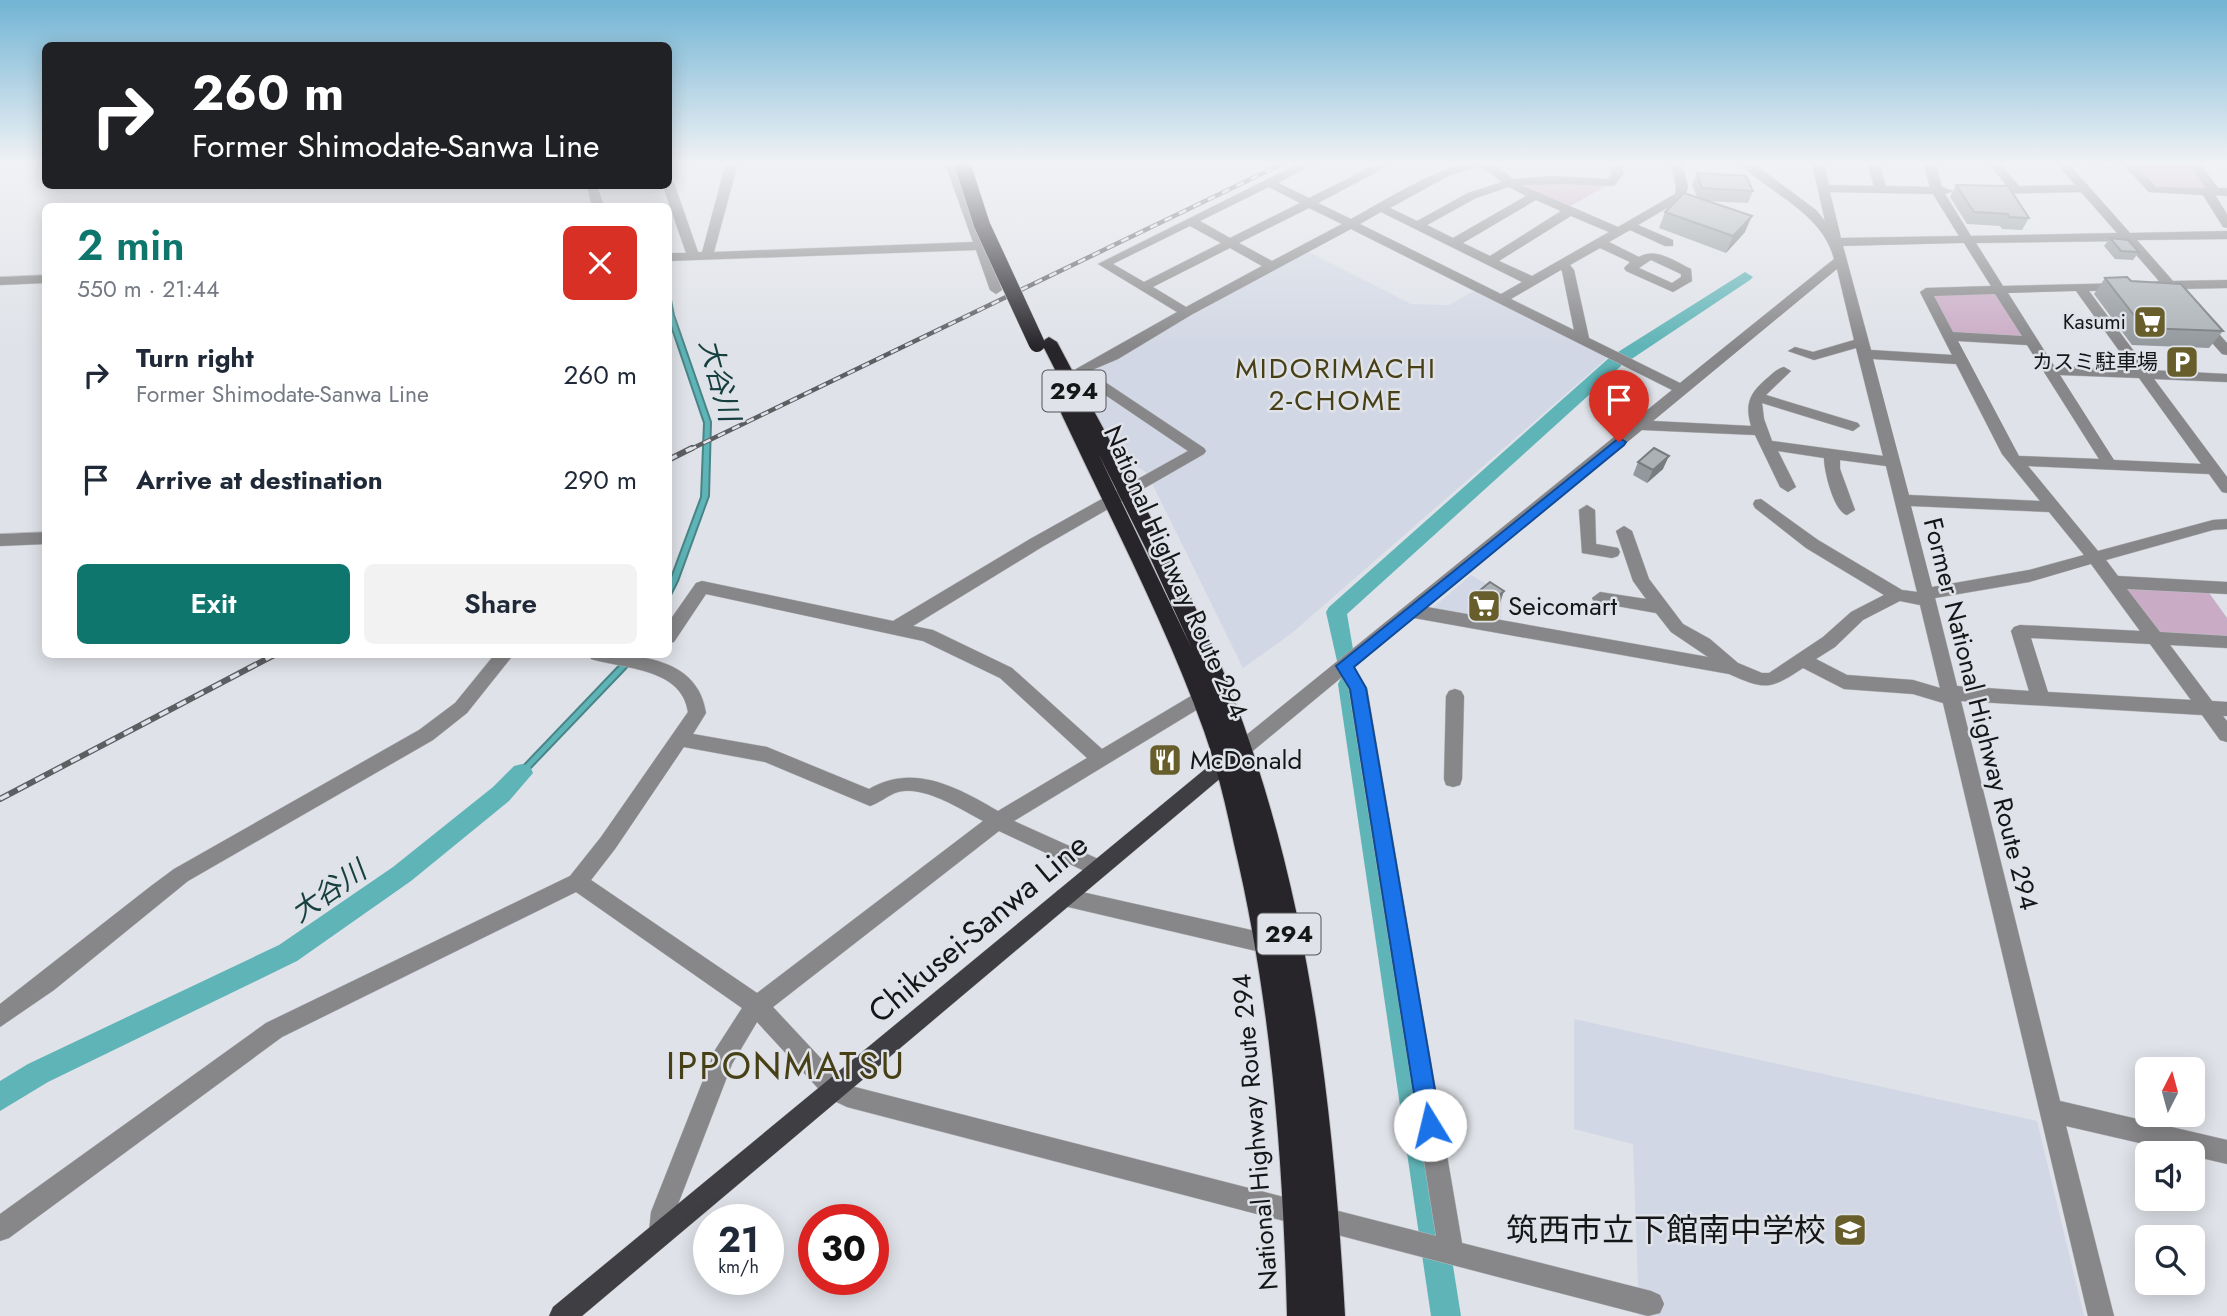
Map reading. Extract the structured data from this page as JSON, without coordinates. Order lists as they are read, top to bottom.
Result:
{
  "streets": {
    "highway": ["294", "National Highway Route 294"],
    "main road": ["Chikusei-Sanwa Line"],
    "street": ["Former National Highway Route 294"]
  },
  "crossings": [
    ["National Highway Route 294", "Chikusei-Sanwa Line"]
  ],
  "districts": ["MIDORIMACHI 2-CHOME", "IPPONMATSU"],
  "water": ["大谷川"],
  "places": {
    "supermarket": ["Kasumi", "Seicomart"],
    "parking": ["カスミ駐車場"],
    "restaurant": ["McDonald"],
    "school or university": ["筑西市立下館南中学校"]
  },
  "north": "top",
  "page": {
    "turn": ["260 m", "Former Shimodate-Sanwa Line"],
    "heading": ["2 min", "550 m · 21:44"],
    "list": [
      {
        "name": "Turn right",
        "note": "Former Shimodate-Sanwa Line",
        "value": "260 m"
      },
      {
        "name": "Arrive at destination",
        "value": "290 m"
      }
    ],
    "buttons": ["Exit", "Share"],
    "speed": "21 km/h",
    "limit": "30"
  }
}
